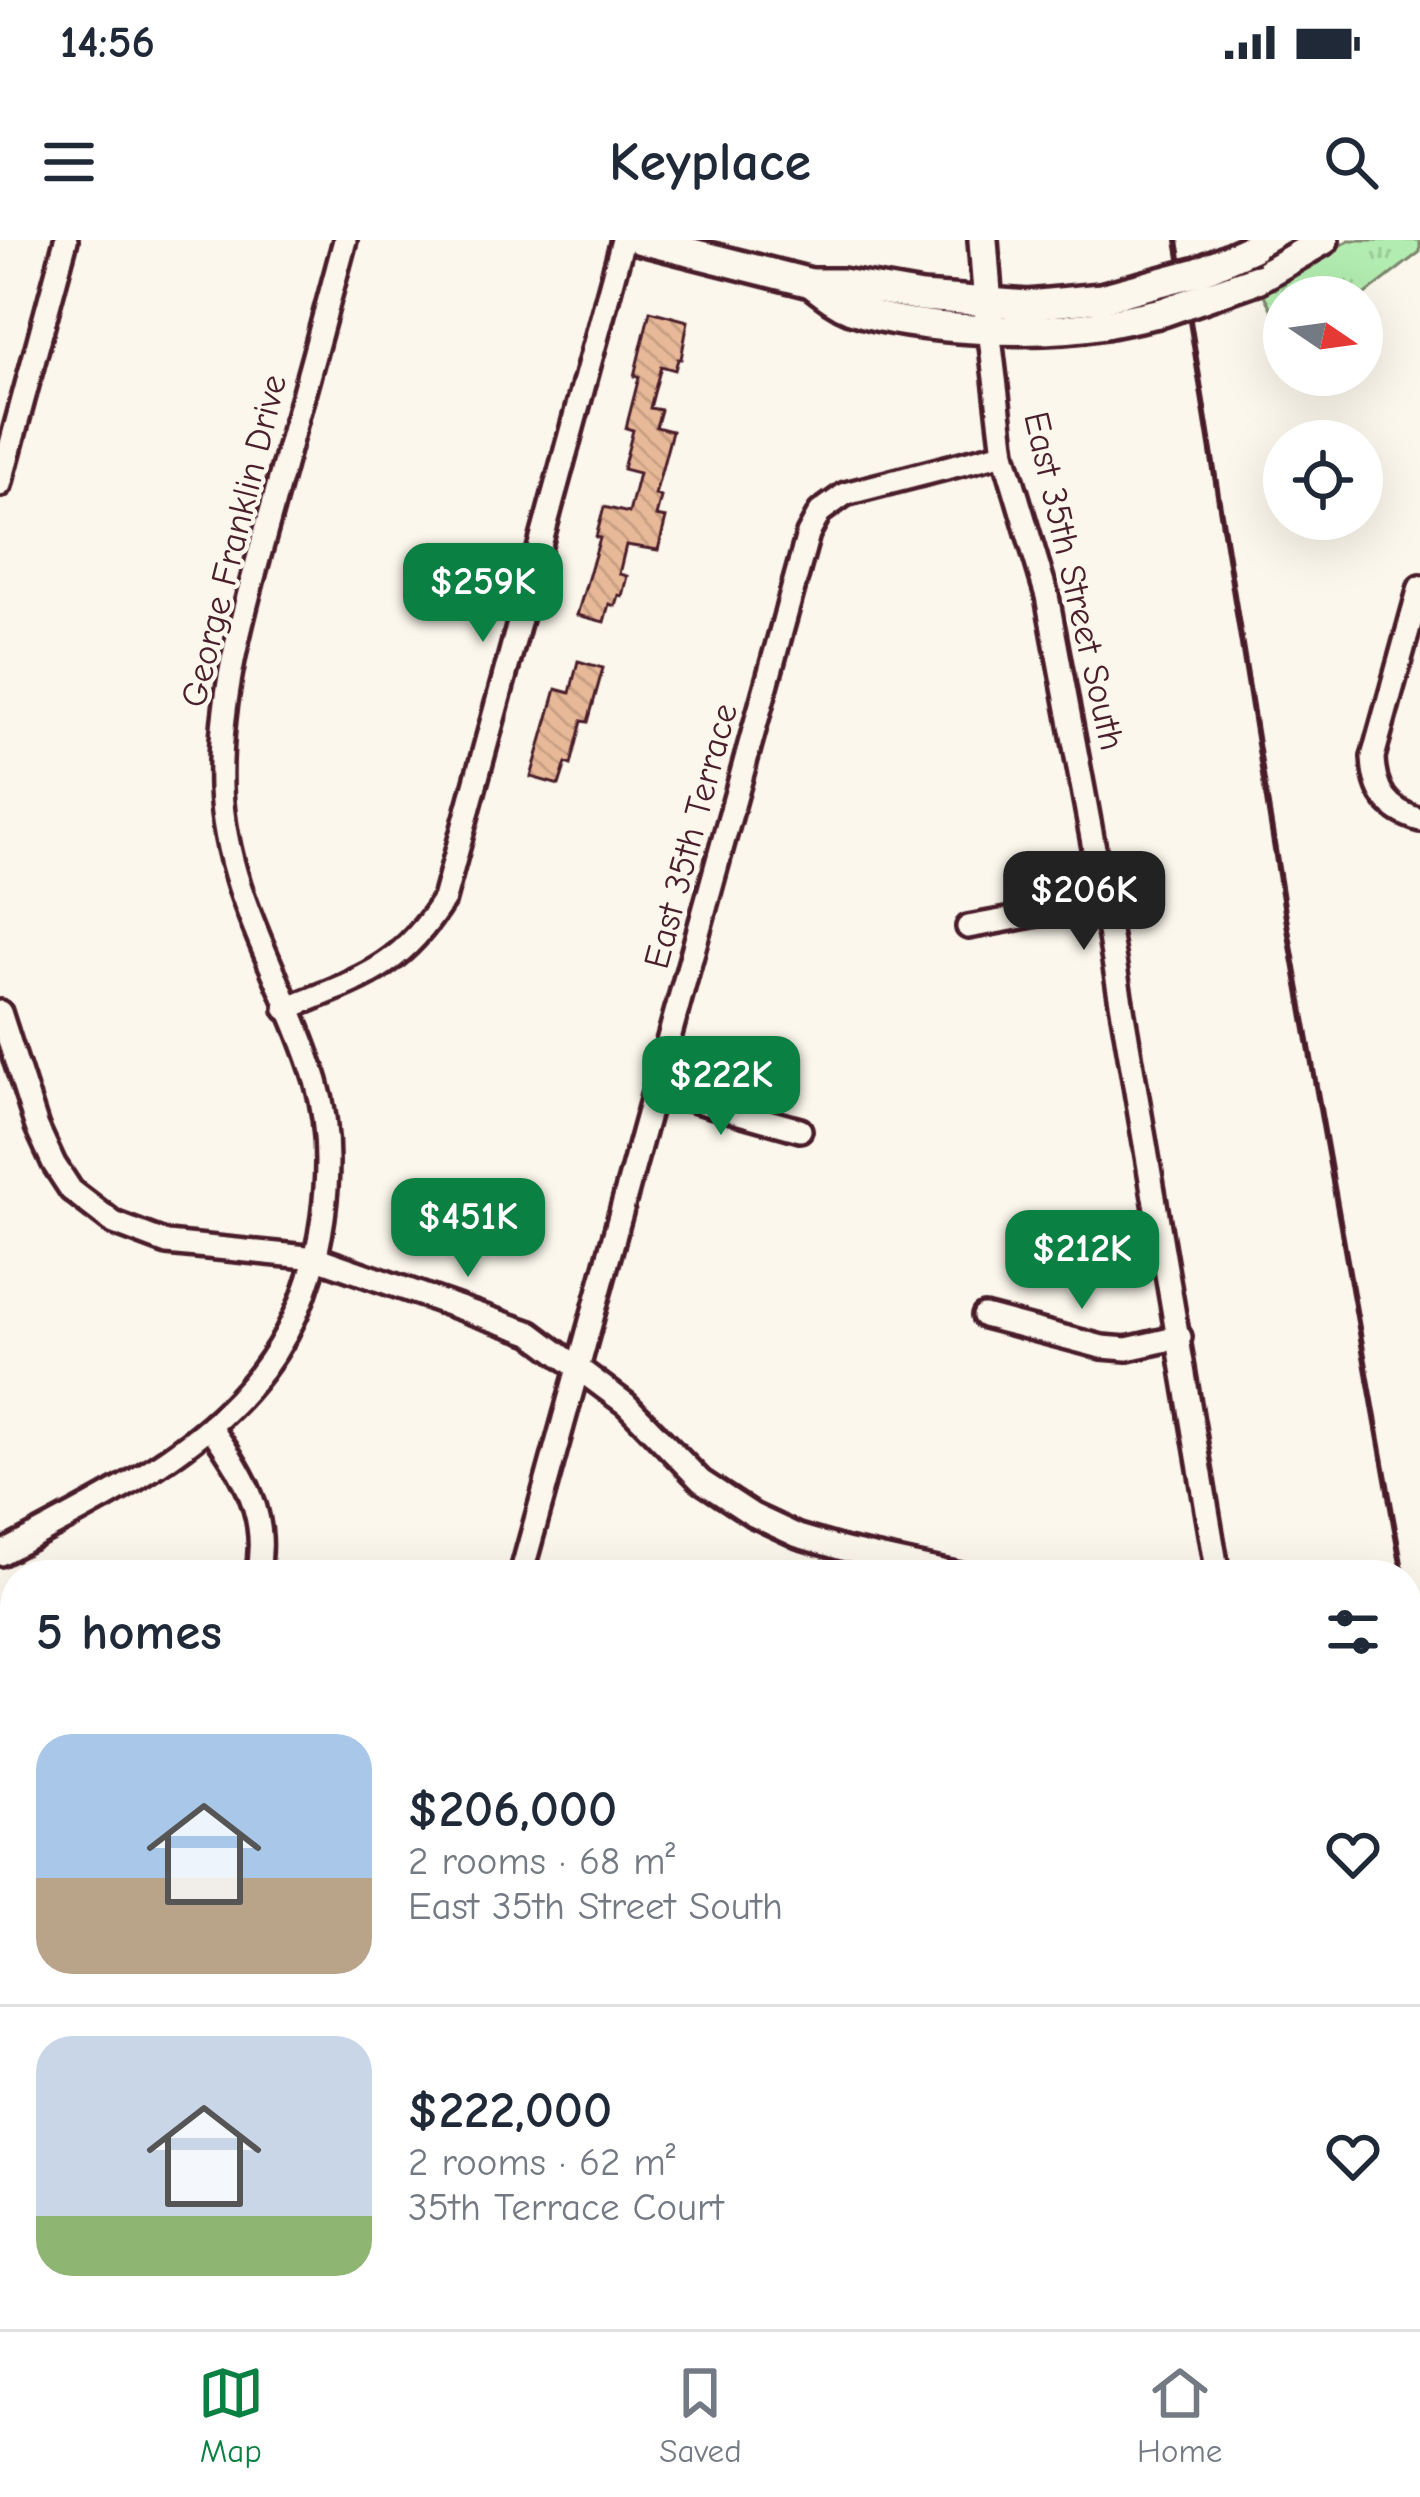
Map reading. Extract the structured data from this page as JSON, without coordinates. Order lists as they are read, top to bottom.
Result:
{
  "streets": {
    "main road": ["East 35th Street South"],
    "street": ["George Franklin Drive", "East 35th Terrace"]
  },
  "crossings": [
    ["East 35th Street South", "East 35th Terrace"]
  ],
  "north": "right",
  "page": {
    "status": "14:56",
    "header": "Keyplace",
    "price": [
      "$259K",
      "$206K",
      "$222K",
      "$451K",
      "$212K"
    ],
    "heading": "5 homes",
    "list": [
      {
        "name": "$206,000",
        "note": "2 rooms · 68 m² · East 35th Street South"
      },
      {
        "name": "$222,000",
        "note": "2 rooms · 62 m² · 35th Terrace Court"
      }
    ],
    "tabs": ["Map", "Saved", "Home"]
  }
}
